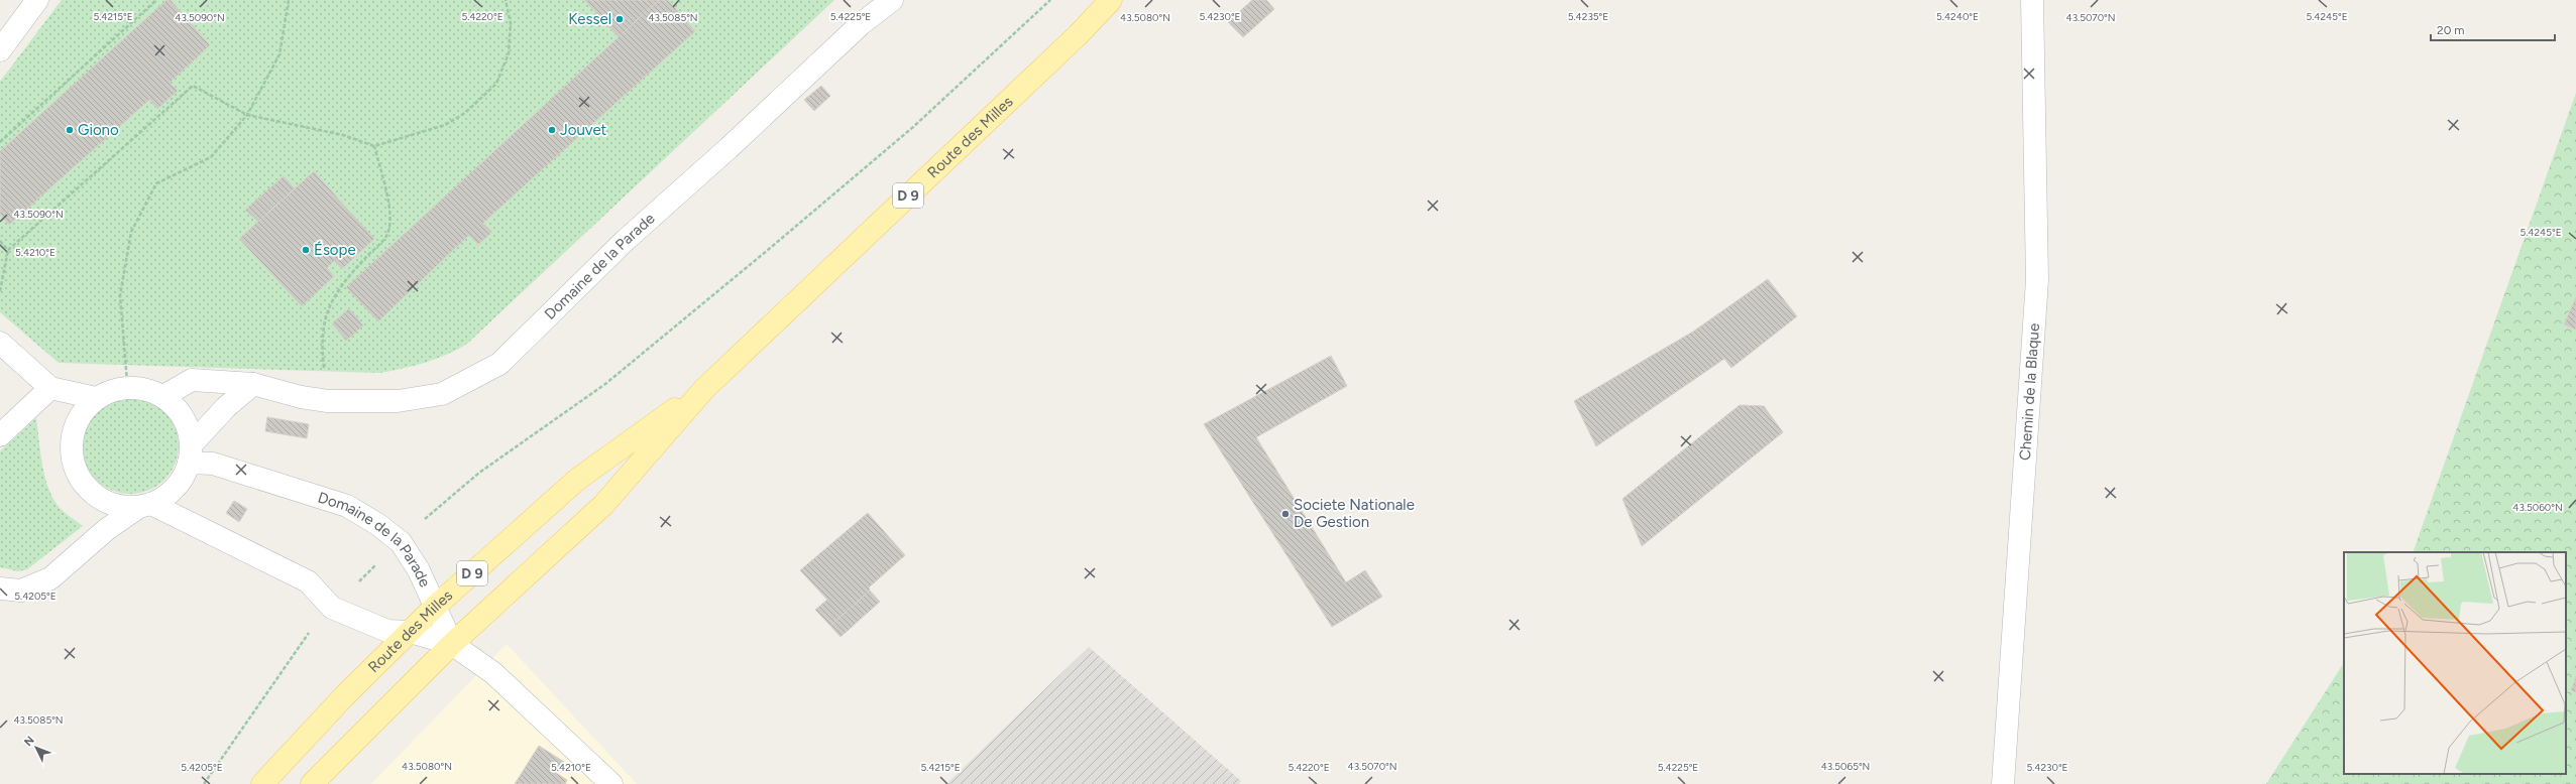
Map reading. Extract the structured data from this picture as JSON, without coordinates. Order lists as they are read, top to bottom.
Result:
{
  "streets": {
    "main road": ["Route des Milles", "D 9"],
    "street": ["Domaine de la Parade", "Chemin de la Blaque"]
  },
  "crossings": [
    ["Route des Milles", "Domaine de la Parade"]
  ],
  "places": [
    "Kessel",
    "Giono",
    "Jouvet",
    "Ésope",
    "Societe Nationale De Gestion"
  ],
  "scale_bar": "20 m",
  "north": "top left",
  "coordinates": [
    "5.4215°E",
    "5.4220°E",
    "5.4225°E",
    "5.4230°E",
    "5.4235°E",
    "5.4240°E",
    "5.4245°E",
    "43.5090°N",
    "43.5085°N",
    "43.5080°N",
    "43.5070°N",
    "5.4210°E",
    "43.5060°N",
    "5.4205°E",
    "43.5065°N"
  ]
}
